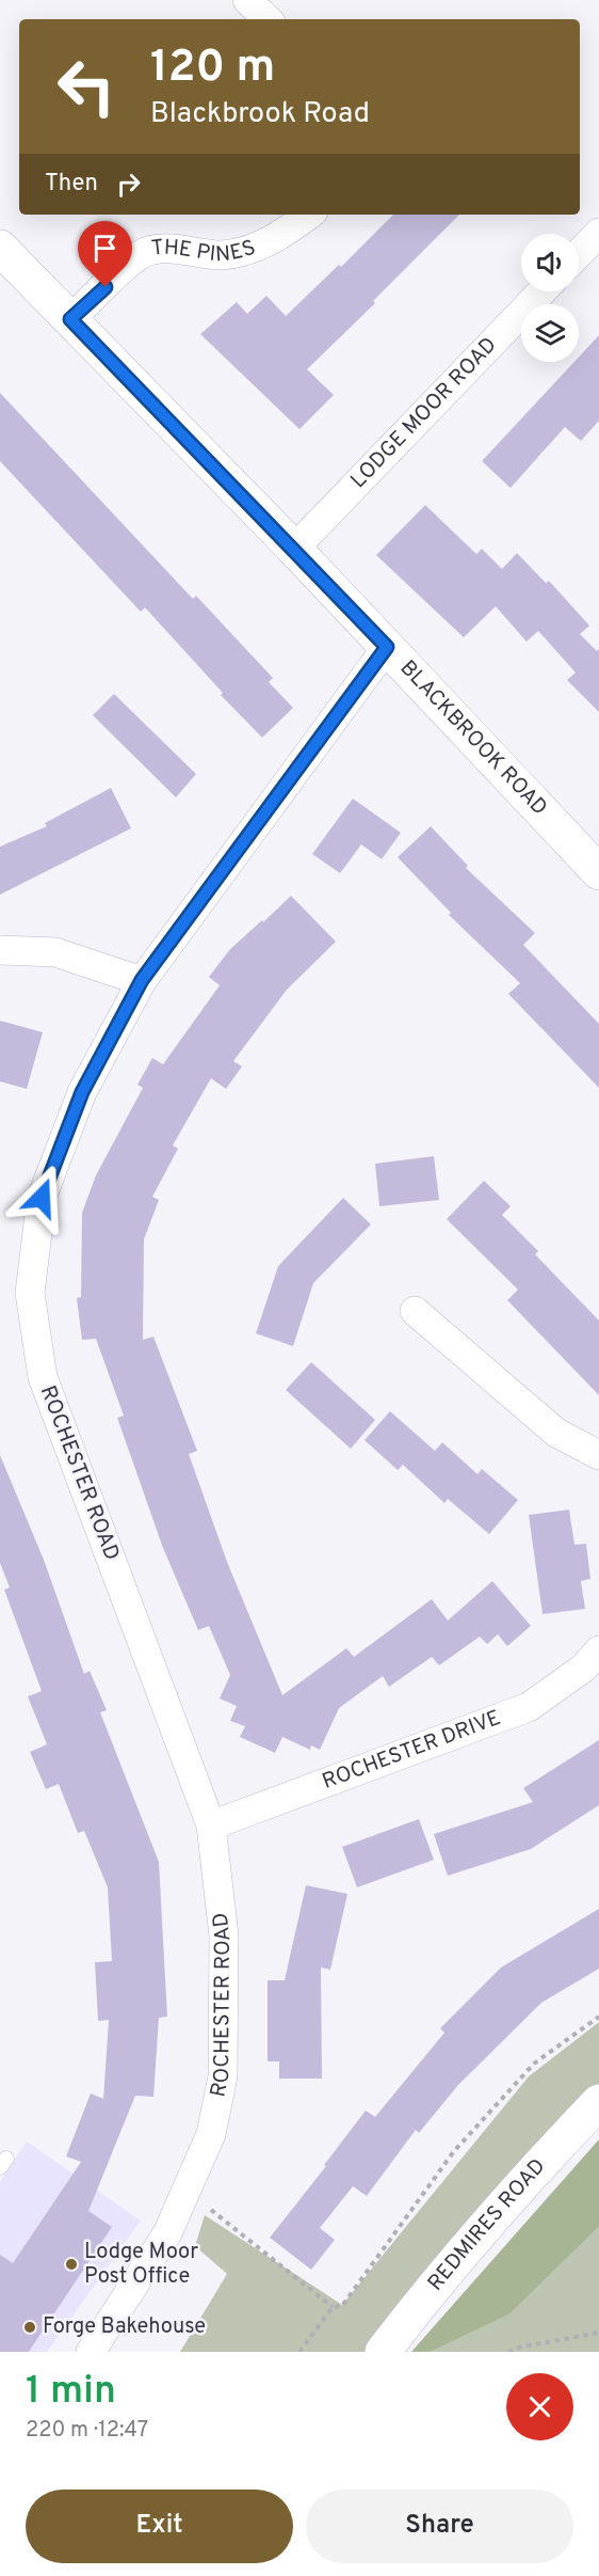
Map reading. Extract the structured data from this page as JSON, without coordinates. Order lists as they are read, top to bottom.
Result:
{
  "streets": {
    "street": [
      "THE PINES",
      "LODGE MOOR ROAD",
      "BLACKBROOK ROAD",
      "ROCHESTER ROAD",
      "ROCHESTER DRIVE",
      "REDMIRES ROAD"
    ]
  },
  "crossings": [
    ["THE PINES", "BLACKBROOK ROAD"],
    ["LODGE MOOR ROAD", "BLACKBROOK ROAD"],
    ["BLACKBROOK ROAD", "ROCHESTER ROAD"],
    ["ROCHESTER ROAD", "ROCHESTER DRIVE"]
  ],
  "places": ["Lodge Moor Post Office", "Forge Bakehouse"],
  "page": {
    "turn": ["120 m", "Blackbrook Road"],
    "then": "Then",
    "heading": ["1 min", "220 m · 12:47"],
    "buttons": ["Exit", "Share"]
  }
}
